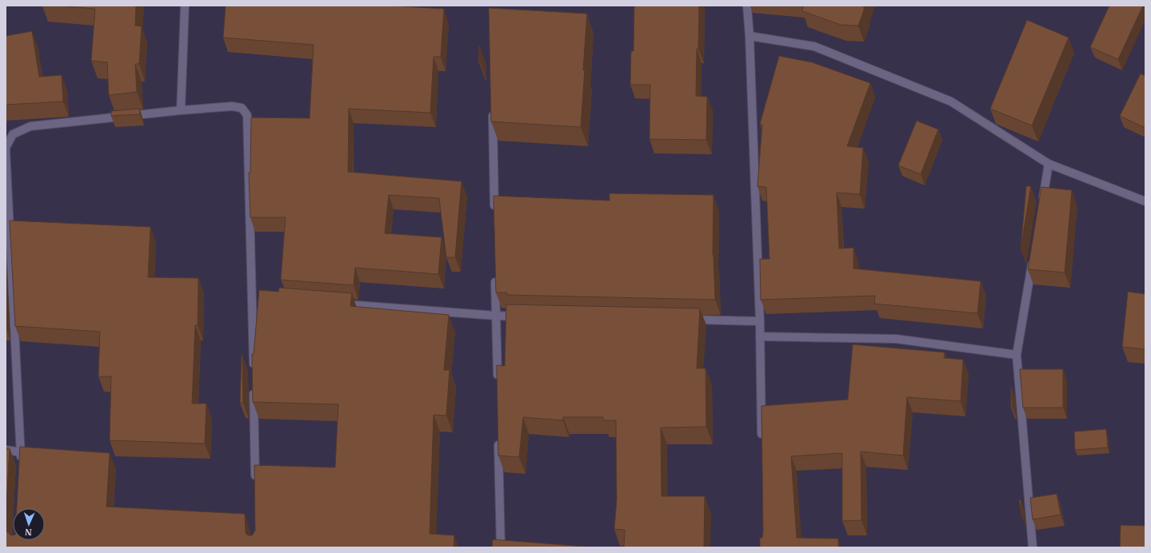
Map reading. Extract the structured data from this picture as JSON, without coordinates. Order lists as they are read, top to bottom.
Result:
{
  "north": "bottom"
}
